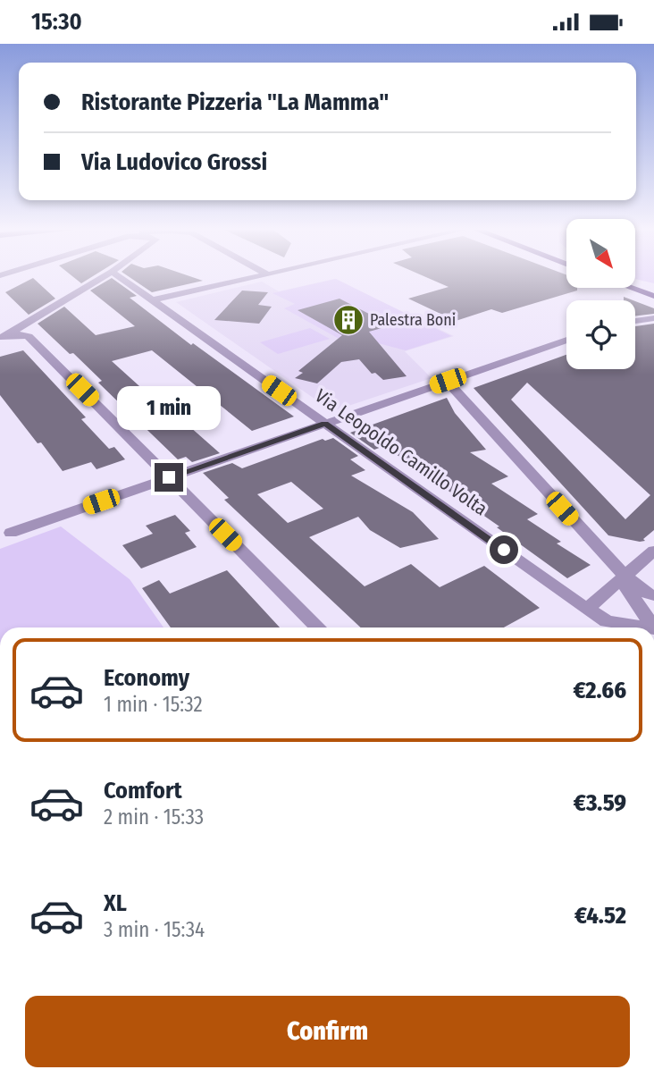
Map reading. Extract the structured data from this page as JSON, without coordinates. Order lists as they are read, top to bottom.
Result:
{
  "streets": {
    "street": ["Via Leopoldo Camillo Volta"]
  },
  "places": {
    "building": ["Palestra Boni"]
  },
  "north": "bottom right",
  "page": {
    "status": "15:30",
    "banner": ["Ristorante Pizzeria \"La Mamma\"", "Via Ludovico Grossi"],
    "bubble": "1 min",
    "list": [
      {
        "name": "Economy",
        "note": "1 min · 15:32",
        "value": "€2.66"
      },
      {
        "name": "Comfort",
        "note": "2 min · 15:33",
        "value": "€3.59"
      },
      {
        "name": "XL",
        "note": "3 min · 15:34",
        "value": "€4.52"
      }
    ],
    "buttons": "Confirm"
  }
}
